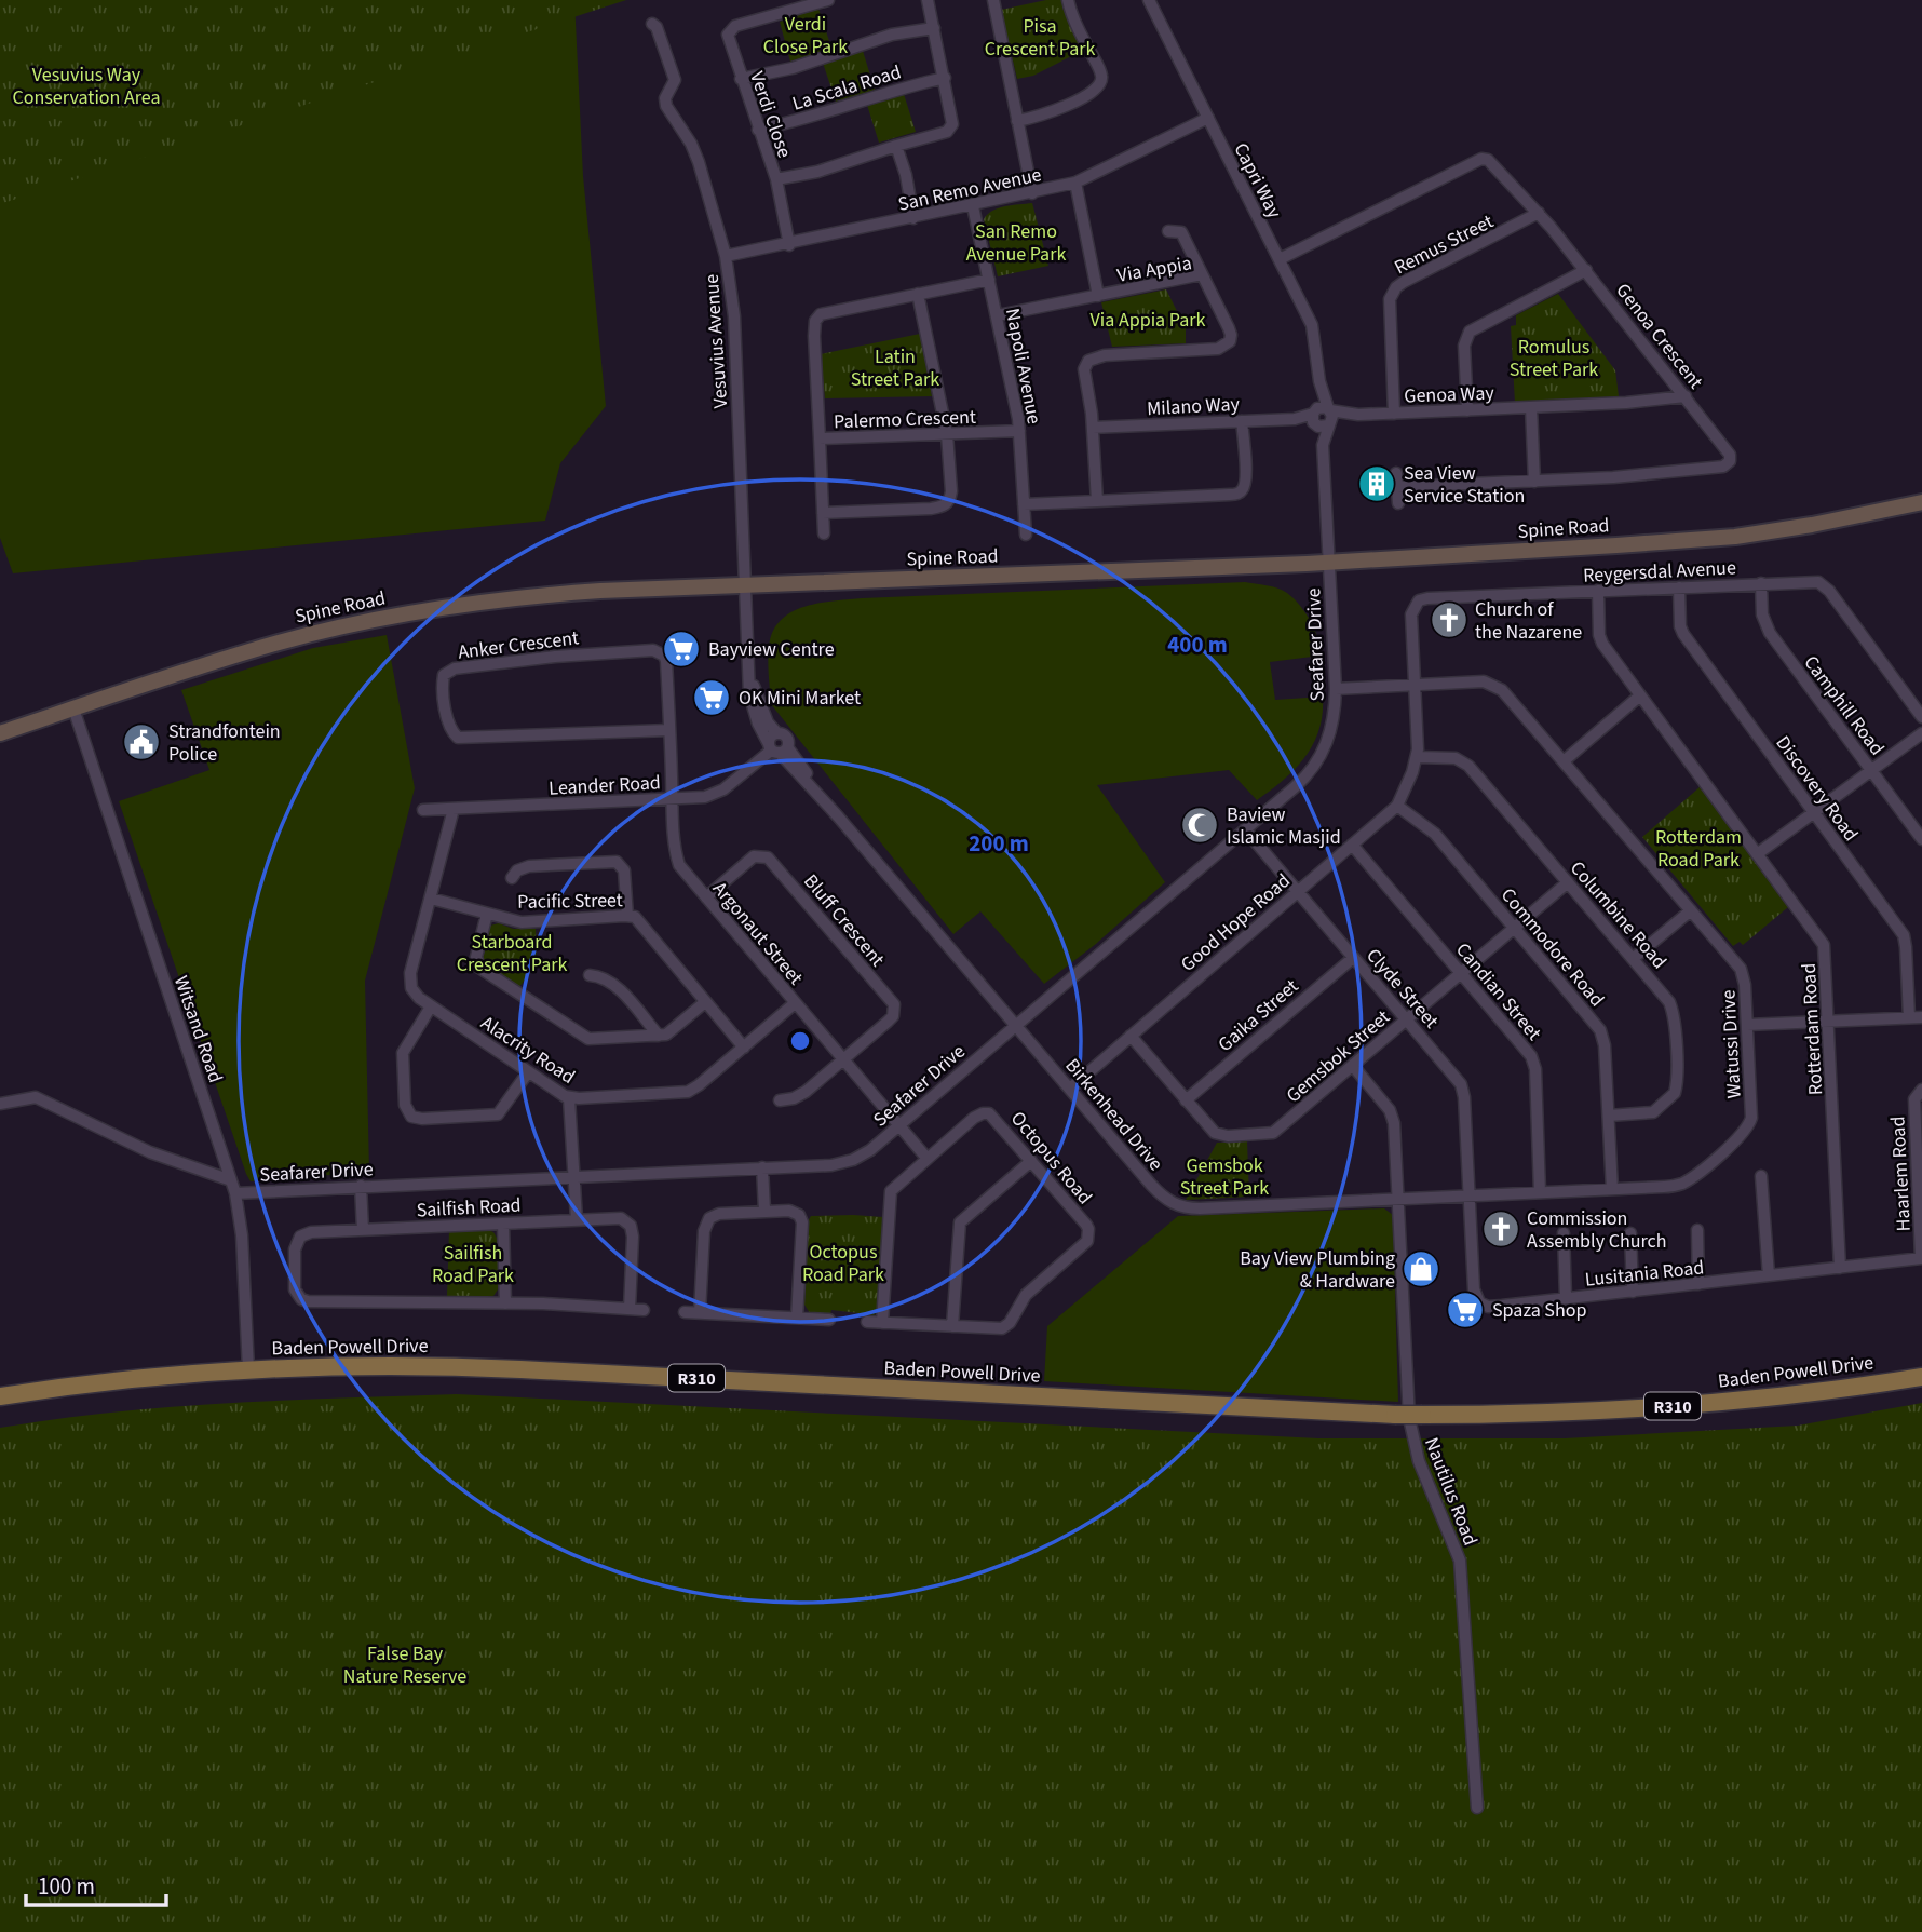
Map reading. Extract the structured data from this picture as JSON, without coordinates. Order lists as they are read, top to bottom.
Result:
{
  "streets": {
    "main road": ["Spine Road", "Baden Powell Drive", "R310"],
    "street": [
      "La Scala Road",
      "Verdi Close",
      "Capri Way",
      "San Remo Avenue",
      "Remus Street",
      "Via Appia",
      "Genoa Crescent",
      "Vesuvius Avenue",
      "Napoli Avenue",
      "Genoa Way",
      "Milano Way",
      "Palermo Crescent",
      "Reygersdal Avenue",
      "Anker Crescent",
      "Seafarer Drive",
      "Camphill Road",
      "Leander Road",
      "Discovery Road",
      "Pacific Street",
      "Columbine Road",
      "Bluff Crescent",
      "Good Hope Road",
      "Argonaut Street",
      "Commodore Road",
      "Clyde Street",
      "Candian Street",
      "Gaika Street",
      "Witsand Road",
      "Rotterdam Road",
      "Watussi Drive",
      "Alacrity Road",
      "Gemsbok Street",
      "Birkenhead Drive",
      "Octopus Road",
      "Haarlem Road",
      "Sailfish Road",
      "Lusitania Road",
      "Nautilus Road"
    ]
  },
  "crossings": [
    ["La Scala Road", "Verdi Close"],
    ["Verdi Close", "San Remo Avenue"],
    ["Capri Way", "San Remo Avenue"],
    ["Capri Way", "Genoa Crescent"],
    ["Capri Way", "Genoa Way"],
    ["Capri Way", "Milano Way"],
    ["Capri Way", "Spine Road"],
    ["Capri Way", "Seafarer Drive"],
    ["San Remo Avenue", "Via Appia"],
    ["San Remo Avenue", "Vesuvius Avenue"],
    ["San Remo Avenue", "Napoli Avenue"],
    ["Remus Street", "Genoa Crescent"],
    ["Remus Street", "Genoa Way"],
    ["Via Appia", "Napoli Avenue"],
    ["Via Appia", "Milano Way"],
    ["Genoa Crescent", "Genoa Way"],
    ["Vesuvius Avenue", "Spine Road"],
    ["Vesuvius Avenue", "Birkenhead Drive"],
    ["Napoli Avenue", "Palermo Crescent"],
    ["Spine Road", "Seafarer Drive"],
    ["Spine Road", "Witsand Road"],
    ["Spine Road", "Birkenhead Drive"],
    ["Reygersdal Avenue", "Camphill Road"],
    ["Reygersdal Avenue", "Discovery Road"],
    ["Reygersdal Avenue", "Good Hope Road"],
    ["Reygersdal Avenue", "Rotterdam Road"],
    ["Reygersdal Avenue", "Watussi Drive"],
    ["Anker Crescent", "Argonaut Street"],
    ["Seafarer Drive", "Argonaut Street"],
    ["Seafarer Drive", "Clyde Street"],
    ["Seafarer Drive", "Witsand Road"],
    ["Seafarer Drive", "Watussi Drive"],
    ["Seafarer Drive", "Birkenhead Drive"],
    ["Leander Road", "Argonaut Street"],
    ["Leander Road", "Alacrity Road"],
    ["Leander Road", "Birkenhead Drive"],
    ["Pacific Street", "Alacrity Road"],
    ["Columbine Road", "Good Hope Road"],
    ["Columbine Road", "Commodore Road"],
    ["Columbine Road", "Gemsbok Street"],
    ["Bluff Crescent", "Argonaut Street"],
    ["Good Hope Road", "Commodore Road"],
    ["Good Hope Road", "Clyde Street"],
    ["Good Hope Road", "Candian Street"],
    ["Good Hope Road", "Watussi Drive"],
    ["Good Hope Road", "Gemsbok Street"],
    ["Good Hope Road", "Birkenhead Drive"],
    ["Argonaut Street", "Alacrity Road"],
    ["Argonaut Street", "Octopus Road"],
    ["Commodore Road", "Watussi Drive"],
    ["Commodore Road", "Gemsbok Street"],
    ["Clyde Street", "Gaika Street"],
    ["Clyde Street", "Watussi Drive"],
    ["Clyde Street", "Gemsbok Street"],
    ["Clyde Street", "Birkenhead Drive"],
    ["Clyde Street", "Lusitania Road"],
    ["Candian Street", "Watussi Drive"],
    ["Candian Street", "Gemsbok Street"],
    ["Gaika Street", "Gemsbok Street"],
    ["Witsand Road", "Baden Powell Drive"],
    ["Rotterdam Road", "Lusitania Road"],
    ["Watussi Drive", "Birkenhead Drive"],
    ["Watussi Drive", "Lusitania Road"],
    ["Gemsbok Street", "Nautilus Road"],
    ["Birkenhead Drive", "Lusitania Road"],
    ["Birkenhead Drive", "Nautilus Road"],
    ["Haarlem Road", "Lusitania Road"]
  ],
  "parks": [
    "Verdi Close Park",
    "Pisa Crescent Park",
    "Vesuvius Way Conservation Area",
    "San Remo Avenue Park",
    "Via Appia Park",
    "Romulus Street Park",
    "Latin Street Park",
    "Rotterdam Road Park",
    "Starboard Crescent Park",
    "Gemsbok Street Park",
    "Octopus Road Park",
    "Sailfish Road Park",
    "False Bay Nature Reserve"
  ],
  "places": {
    "building": ["Sea View Service Station"],
    "church": ["Church of the Nazarene", "Commission Assembly Church"],
    "supermarket": ["Bayview Centre", "OK Mini Market", "Spaza Shop"],
    "public building": ["Strandfontein Police"],
    "mosque": ["Baview Islamic Masjid"],
    "shop": ["Bay View Plumbing & Hardware"]
  },
  "scale_bar": "100 m",
  "rings": ["400 m", "200 m"]
}
